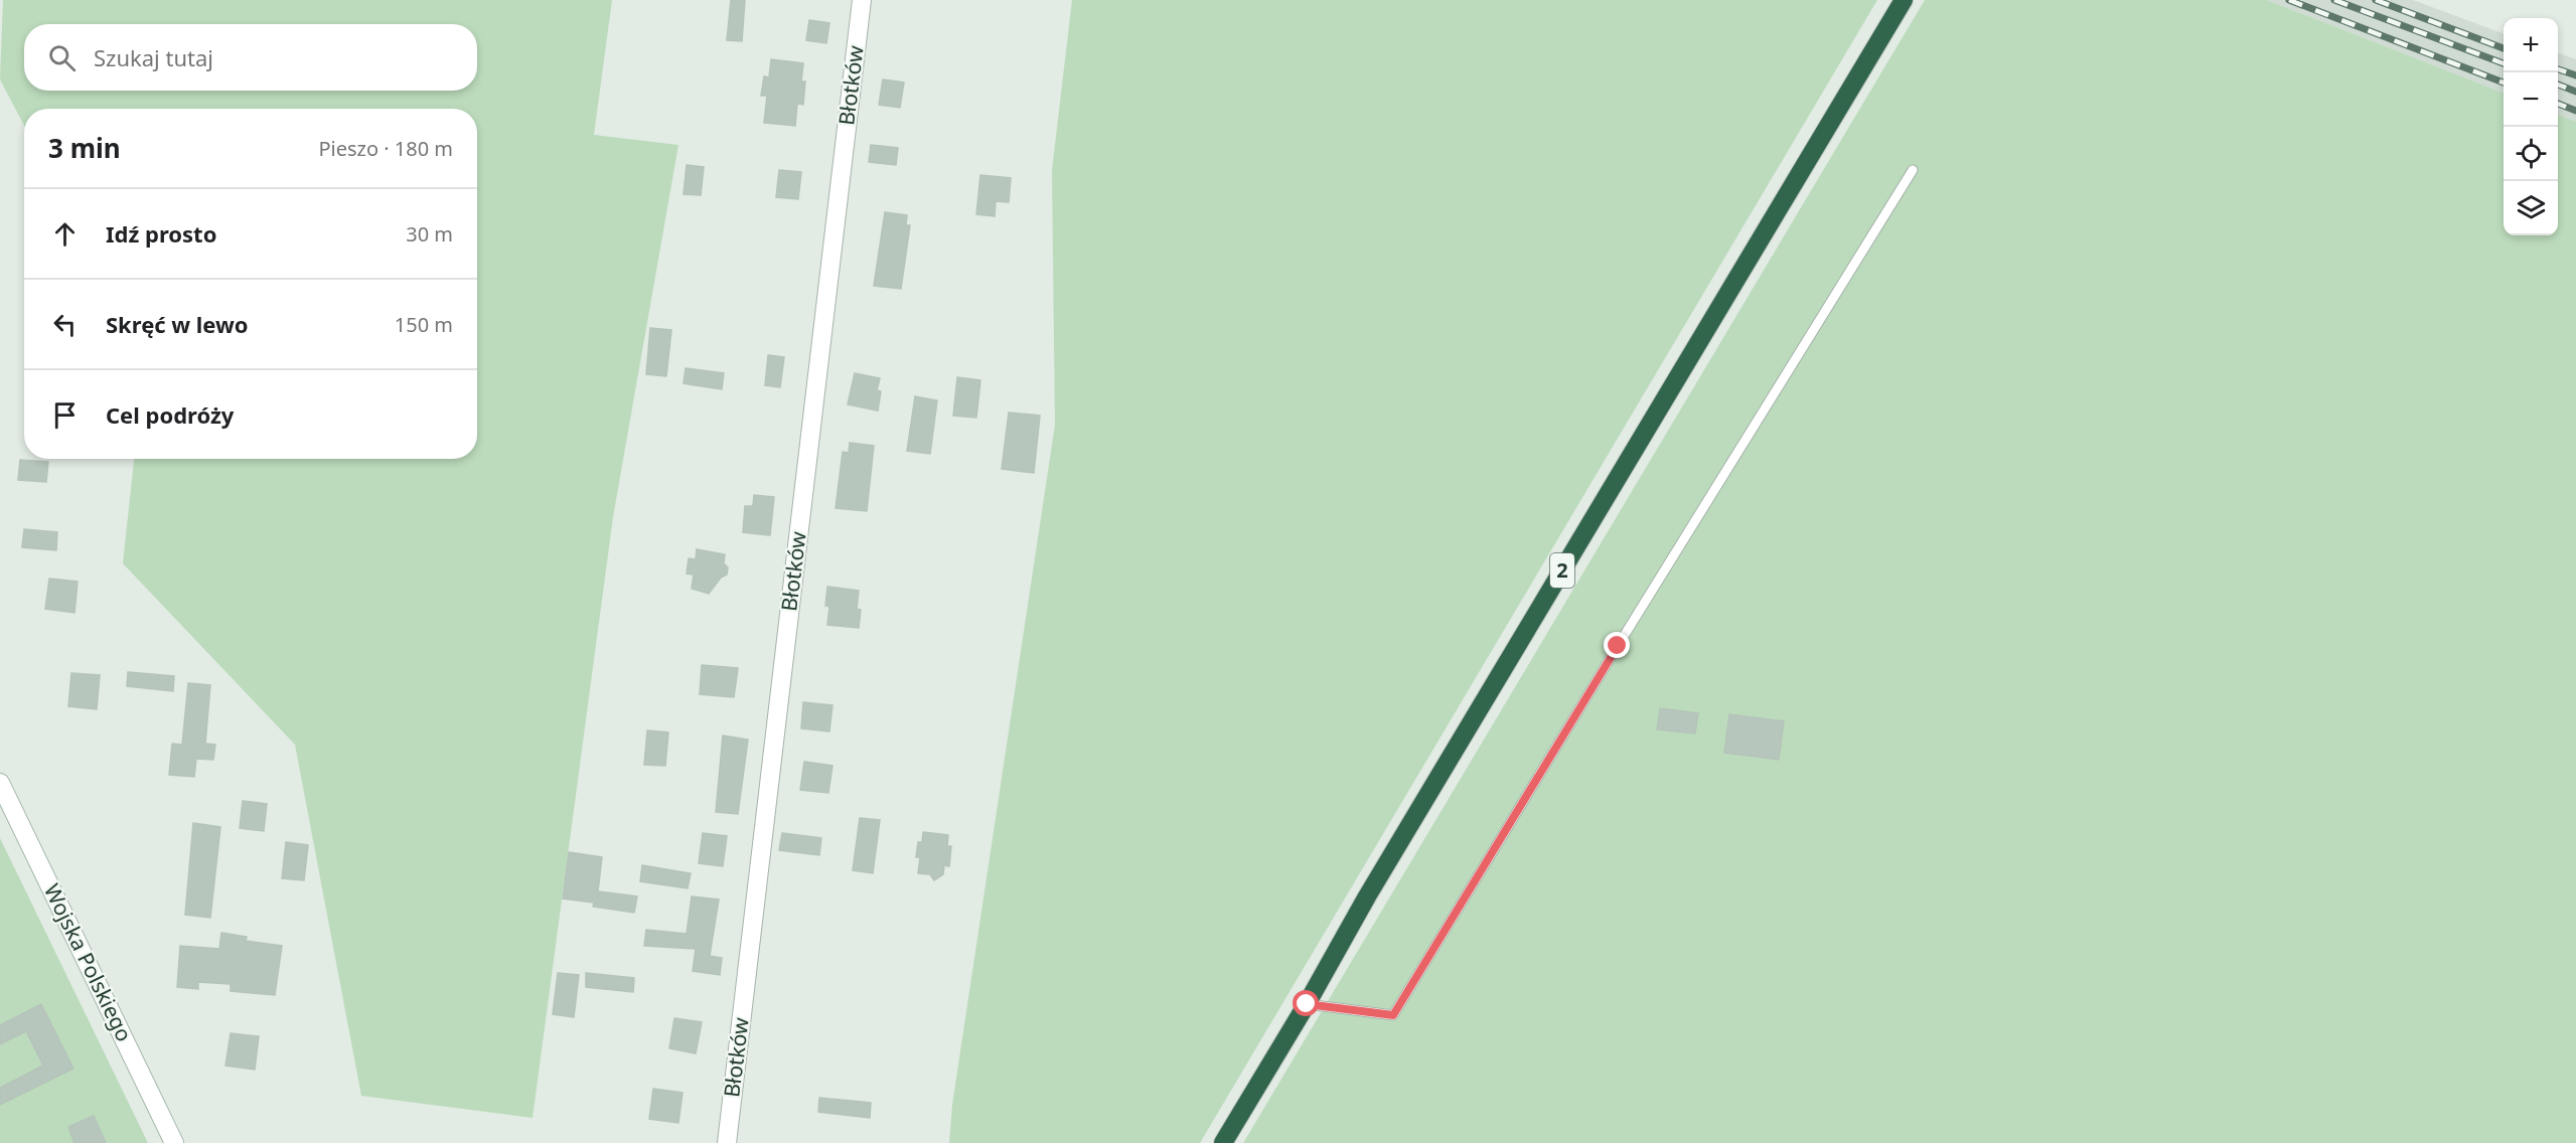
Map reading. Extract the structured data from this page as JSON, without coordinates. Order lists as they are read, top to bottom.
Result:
{
  "streets": {
    "highway": ["2"],
    "street": ["Błotków", "Wojska Polskiego"]
  },
  "page": {
    "map_buttons": ["+", "−"],
    "search": "Szukaj tutaj",
    "heading": ["3 min", "Pieszo · 180 m"],
    "list": [
      ["Idź prosto", "30 m"],
      ["Skręć w lewo", "150 m"],
      "Cel podróży"
    ]
  }
}
